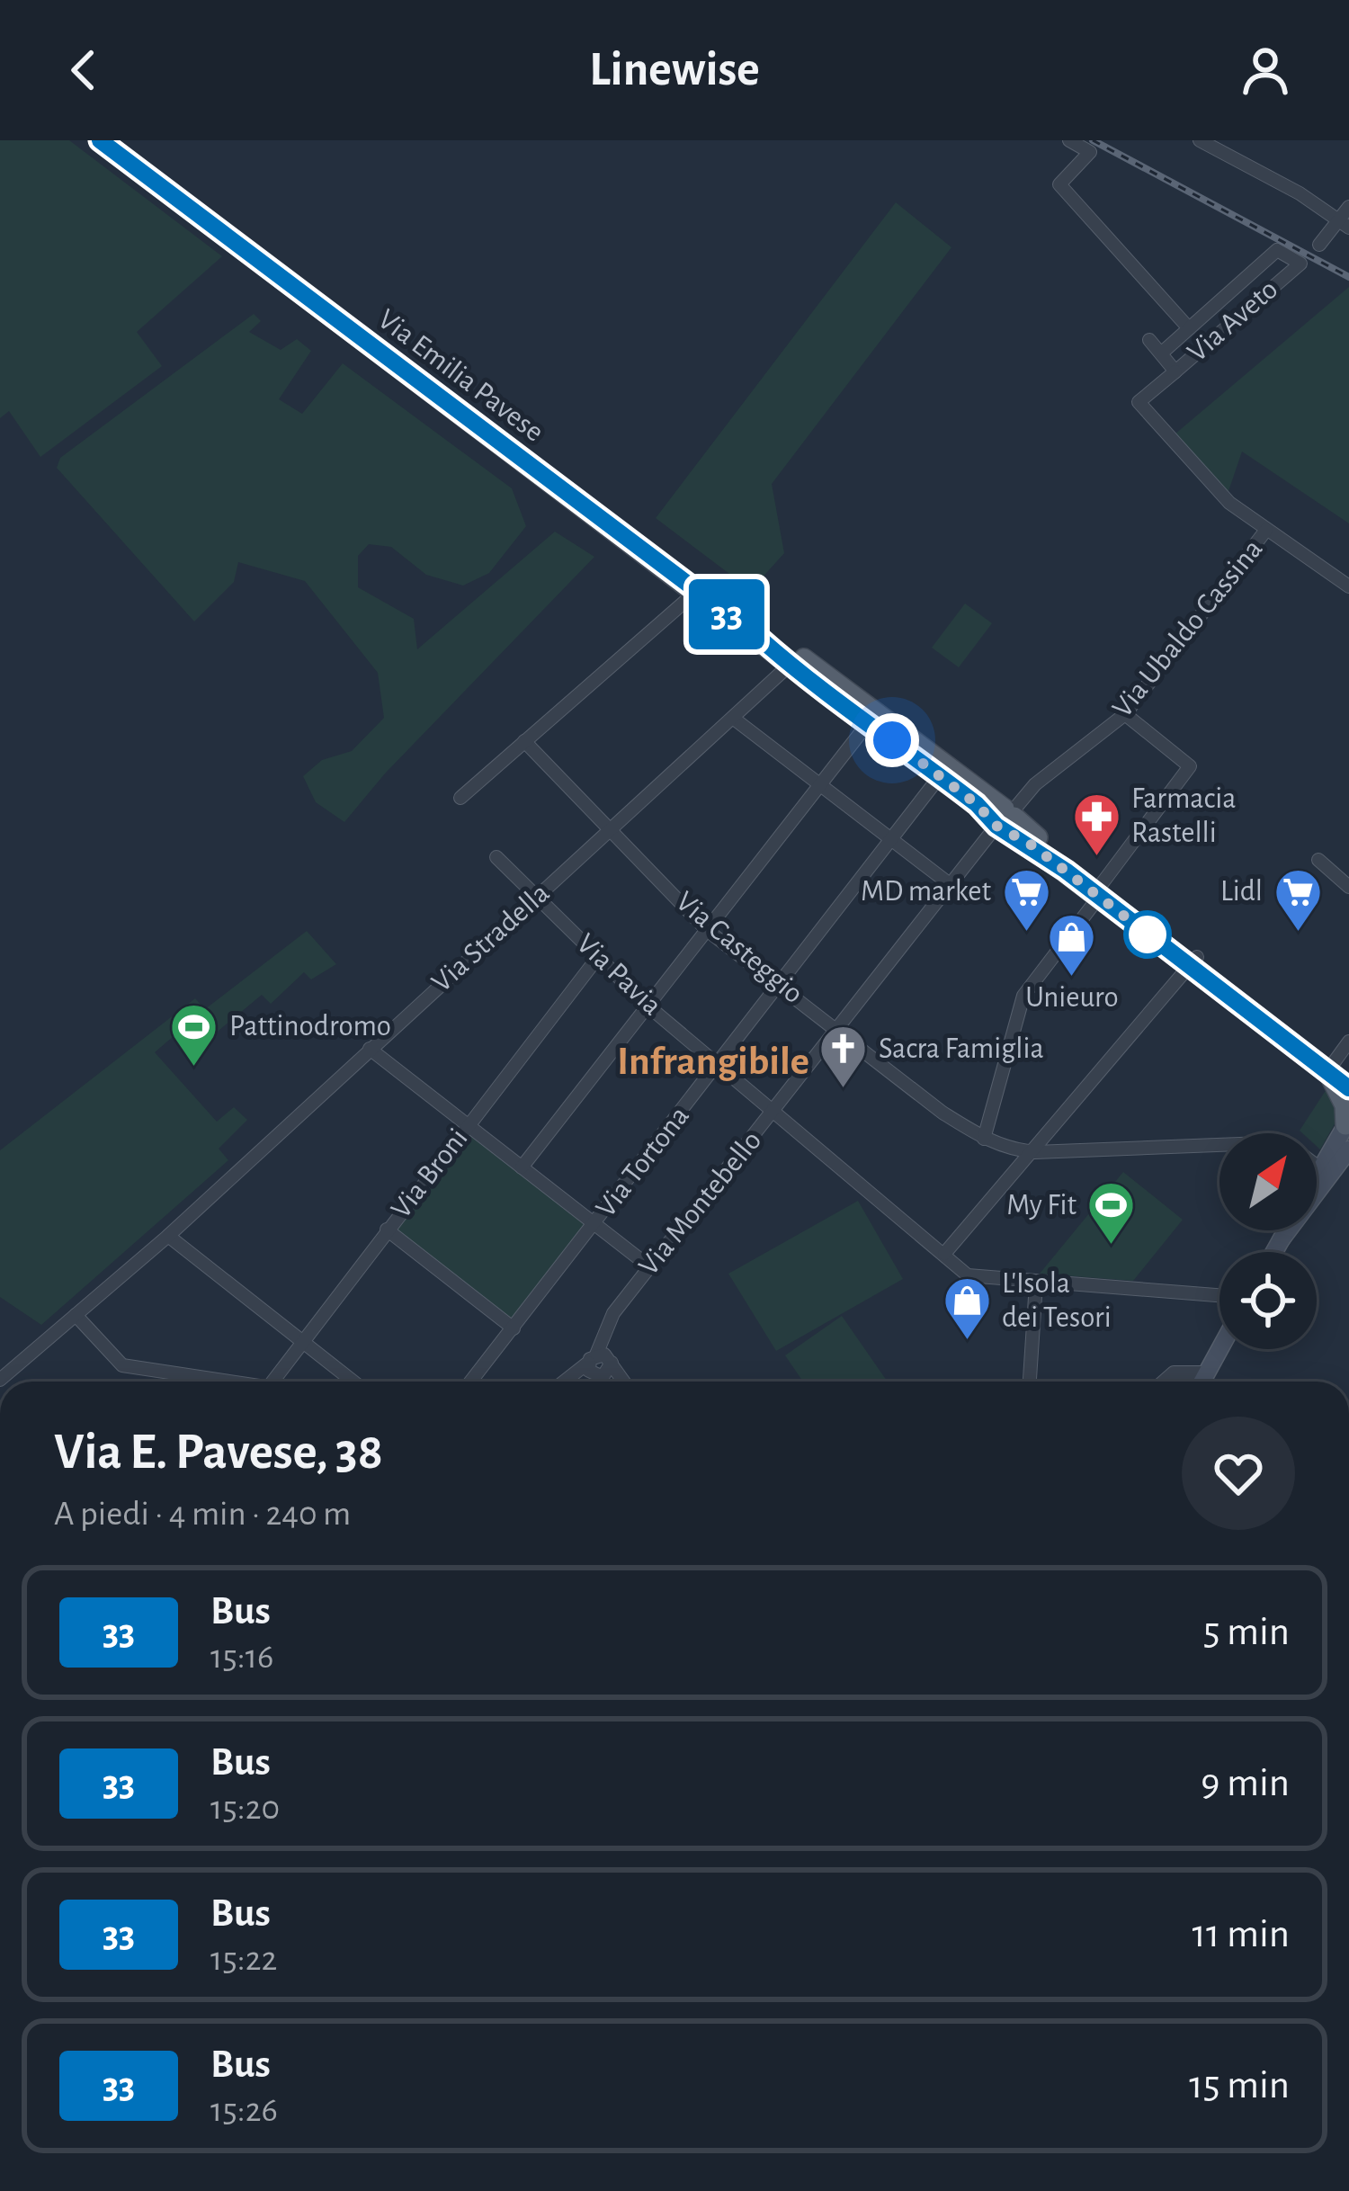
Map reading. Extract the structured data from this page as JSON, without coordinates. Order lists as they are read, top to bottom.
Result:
{
  "streets": {
    "main road": ["Via Emilia Pavese"],
    "street": [
      "Via Aveto",
      "Via Ubaldo Cassina",
      "Via Stradella",
      "Via Casteggio",
      "Via Pavia",
      "Via Tortona",
      "Via Broni",
      "Via Montebello"
    ]
  },
  "crossings": [
    ["Via Aveto", "Via Ubaldo Cassina"],
    ["Via Emilia Pavese", "Via Ubaldo Cassina"],
    ["Via Emilia Pavese", "Via Stradella"],
    ["Via Emilia Pavese", "Via Tortona"],
    ["Via Emilia Pavese", "Via Montebello"],
    ["Via Ubaldo Cassina", "Via Montebello"],
    ["Via Stradella", "Via Casteggio"],
    ["Via Stradella", "Via Pavia"],
    ["Via Casteggio", "Via Tortona"],
    ["Via Casteggio", "Via Montebello"],
    ["Via Pavia", "Via Tortona"],
    ["Via Pavia", "Via Broni"],
    ["Via Pavia", "Via Montebello"]
  ],
  "districts": ["Infrangibile"],
  "places": {
    "pharmacy": ["Farmacia Rastelli"],
    "supermarket": ["MD market", "Lidl"],
    "shop": ["Unieuro", "L'Isola dei Tesori"],
    "sports": ["Pattinodromo", "My Fit"],
    "church": ["Sacra Famiglia"]
  },
  "lines": ["bus line 33"],
  "north": "top right",
  "page": {
    "header": "Linewise",
    "on_map": "33",
    "heading": ["Via E. Pavese, 38", "A piedi · 4 min · 240 m"],
    "list": [
      {
        "mark": "33",
        "name": "Bus",
        "note": "15:16",
        "value": "5 min"
      },
      {
        "mark": "33",
        "name": "Bus",
        "note": "15:20",
        "value": "9 min"
      },
      {
        "mark": "33",
        "name": "Bus",
        "note": "15:22",
        "value": "11 min"
      },
      {
        "mark": "33",
        "name": "Bus",
        "note": "15:26",
        "value": "15 min"
      }
    ]
  }
}
